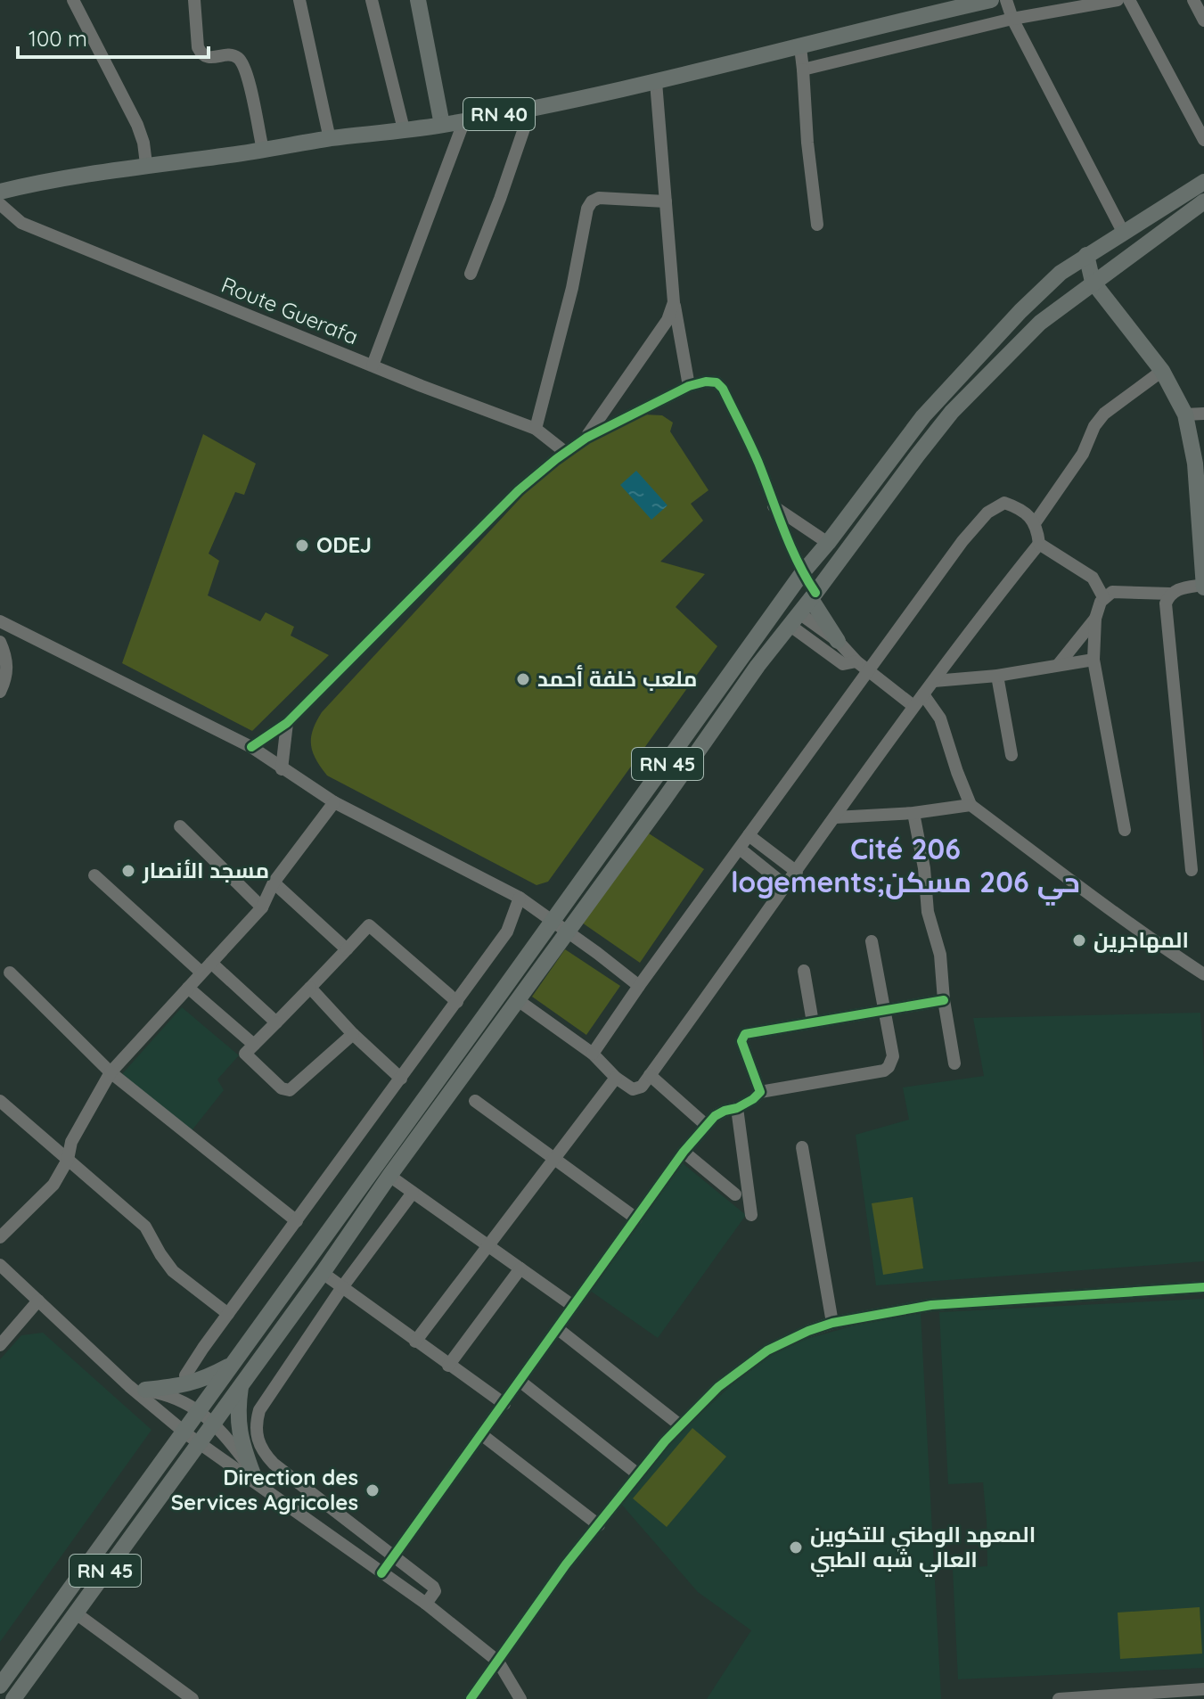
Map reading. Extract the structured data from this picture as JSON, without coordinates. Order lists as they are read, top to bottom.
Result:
{
  "streets": {
    "main road": ["RN 40", "RN 45"],
    "street": ["Route Guerafa"]
  },
  "districts": ["Cité 206 logements;حي 206 مسكن"],
  "places": [
    "ODEJ",
    "ملعب خلفة أحمد",
    "مسجد الأنصار",
    "المهاجرين",
    "Direction des Services Agricoles",
    "المعهد الوطني للتكوين العالي شبه الطبي"
  ],
  "scale_bar": "100 m"
}
